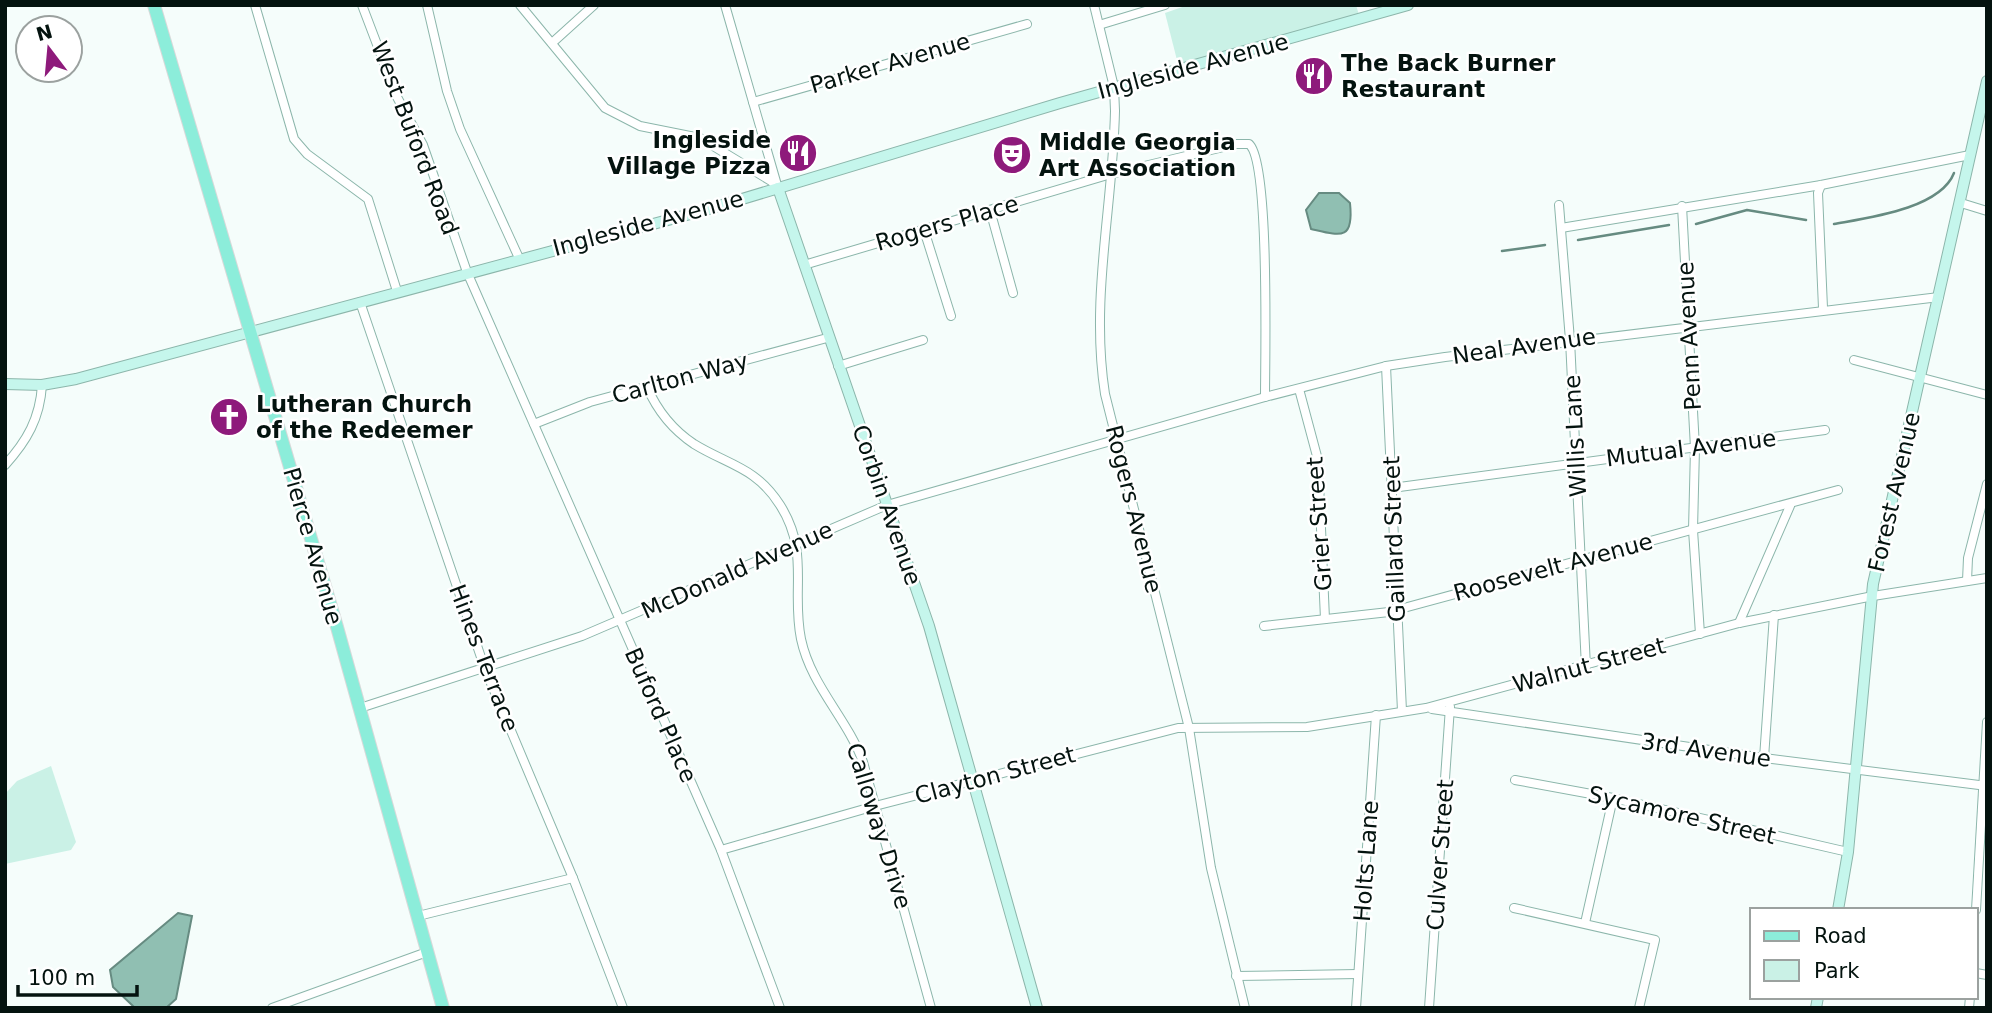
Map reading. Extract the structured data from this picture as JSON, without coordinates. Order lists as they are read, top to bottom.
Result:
{
  "streets": {
    "main road": ["Pierce Avenue"],
    "street": [
      "Parker Avenue",
      "Ingleside Avenue",
      "West Buford Road",
      "Rogers Place",
      "Penn Avenue",
      "Neal Avenue",
      "Carlton Way",
      "Willis Lane",
      "Mutual Avenue",
      "Forest Avenue",
      "Corbin Avenue",
      "Rogers Avenue",
      "Grier Street",
      "Gaillard Street",
      "Roosevelt Avenue",
      "McDonald Avenue",
      "Hines Terrace",
      "Walnut Street",
      "Buford Place",
      "3rd Avenue",
      "Clayton Street",
      "Sycamore Street",
      "Calloway Drive",
      "Culver Street",
      "Holts Lane"
    ]
  },
  "crossings": [
    ["Parker Avenue", "Corbin Avenue"],
    ["Ingleside Avenue", "West Buford Road"],
    ["Ingleside Avenue", "Corbin Avenue"],
    ["Ingleside Avenue", "Rogers Avenue"],
    ["Ingleside Avenue", "Pierce Avenue"],
    ["Ingleside Avenue", "Hines Terrace"],
    ["Ingleside Avenue", "Buford Place"],
    ["West Buford Road", "Buford Place"],
    ["Rogers Place", "Neal Avenue"],
    ["Rogers Place", "Corbin Avenue"],
    ["Rogers Place", "Rogers Avenue"],
    ["Penn Avenue", "Neal Avenue"],
    ["Penn Avenue", "Mutual Avenue"],
    ["Penn Avenue", "Roosevelt Avenue"],
    ["Penn Avenue", "Walnut Street"],
    ["Neal Avenue", "Willis Lane"],
    ["Neal Avenue", "Forest Avenue"],
    ["Neal Avenue", "Rogers Avenue"],
    ["Neal Avenue", "Grier Street"],
    ["Neal Avenue", "Gaillard Street"],
    ["Neal Avenue", "McDonald Avenue"],
    ["Carlton Way", "Corbin Avenue"],
    ["Carlton Way", "Buford Place"],
    ["Carlton Way", "Calloway Drive"],
    ["Willis Lane", "Mutual Avenue"],
    ["Willis Lane", "Roosevelt Avenue"],
    ["Willis Lane", "Walnut Street"],
    ["Mutual Avenue", "Gaillard Street"],
    ["Forest Avenue", "Walnut Street"],
    ["Forest Avenue", "3rd Avenue"],
    ["Forest Avenue", "Sycamore Street"],
    ["Corbin Avenue", "McDonald Avenue"],
    ["Corbin Avenue", "Clayton Street"],
    ["Rogers Avenue", "McDonald Avenue"],
    ["Rogers Avenue", "Walnut Street"],
    ["Rogers Avenue", "Clayton Street"],
    ["Grier Street", "Roosevelt Avenue"],
    ["Gaillard Street", "Roosevelt Avenue"],
    ["Gaillard Street", "Walnut Street"],
    ["Pierce Avenue", "McDonald Avenue"],
    ["McDonald Avenue", "Hines Terrace"],
    ["McDonald Avenue", "Buford Place"],
    ["McDonald Avenue", "Calloway Drive"],
    ["Walnut Street", "3rd Avenue"],
    ["Walnut Street", "Clayton Street"],
    ["Walnut Street", "Culver Street"],
    ["Walnut Street", "Holts Lane"],
    ["Buford Place", "Clayton Street"],
    ["3rd Avenue", "Culver Street"],
    ["Clayton Street", "Calloway Drive"]
  ],
  "places": {
    "restaurant": ["The Back Burner Restaurant", "Ingleside Village Pizza"],
    "theatre": ["Middle Georgia Art Association"],
    "church": ["Lutheran Church of the Redeemer"]
  },
  "legend": ["Road", "Park"],
  "scale_bar": "100 m",
  "north": "top"
}
